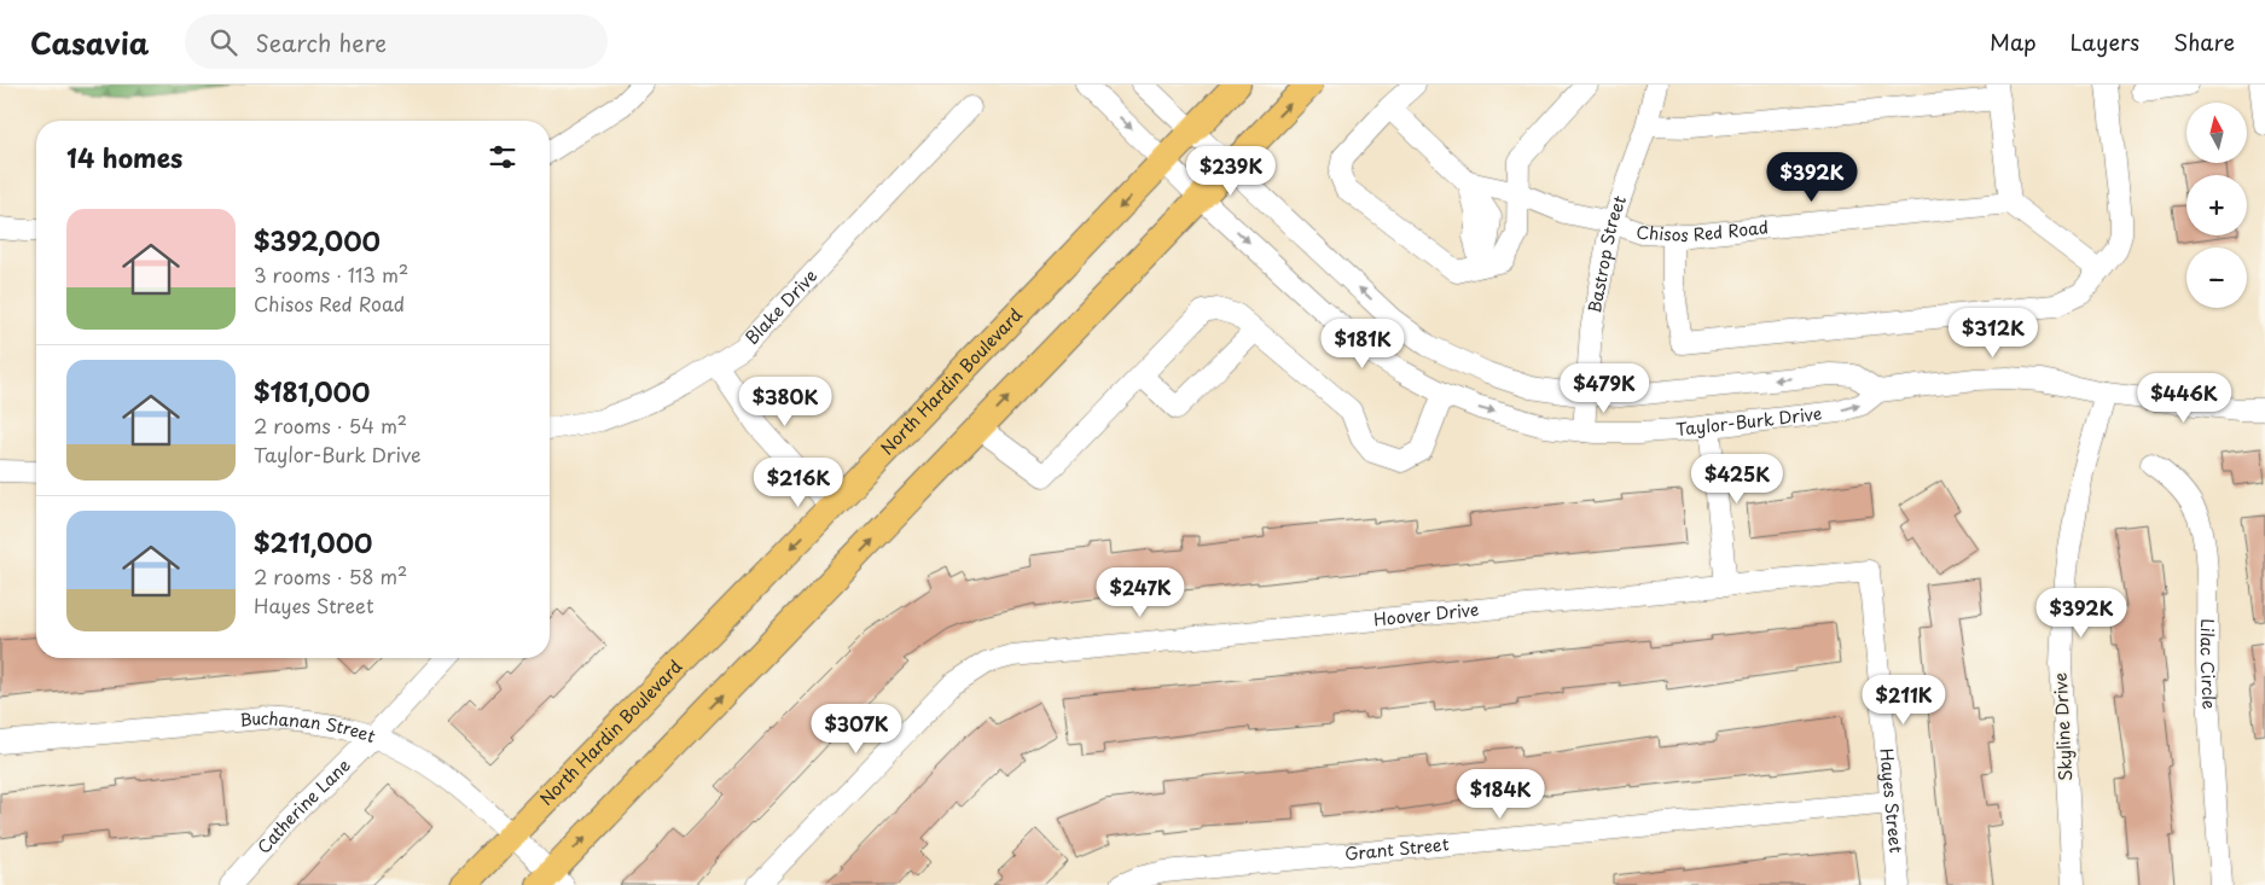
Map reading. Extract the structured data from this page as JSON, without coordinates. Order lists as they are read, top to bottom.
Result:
{
  "streets": {
    "main road": ["North Hardin Boulevard"],
    "street": [
      "Chisos Red Road",
      "Bastrop Street",
      "Blake Drive",
      "Taylor-Burk Drive",
      "Hoover Drive",
      "Lilac Circle",
      "Skyline Drive",
      "Buchanan Street",
      "Hayes Street",
      "Catherine Lane",
      "Grant Street"
    ]
  },
  "crossings": [
    ["Chisos Red Road", "Bastrop Street"],
    ["Bastrop Street", "Taylor-Burk Drive"],
    ["North Hardin Boulevard", "Taylor-Burk Drive"],
    ["North Hardin Boulevard", "Buchanan Street"],
    ["Taylor-Burk Drive", "Skyline Drive"],
    ["Hoover Drive", "Hayes Street"],
    ["Buchanan Street", "Catherine Lane"],
    ["Hayes Street", "Grant Street"]
  ],
  "north": "top",
  "page": {
    "header": "Casavia",
    "search": "Search here",
    "nav": ["Map", "Layers", "Share"],
    "map_buttons": ["+", "−"],
    "heading": "14 homes",
    "price": [
      "$239K",
      "$392K",
      "$312K",
      "$181K",
      "$479K",
      "$446K",
      "$380K",
      "$425K",
      "$216K",
      "$247K",
      "$392K",
      "$211K",
      "$307K",
      "$184K"
    ],
    "list": [
      {
        "name": "$392,000",
        "note": "3 rooms · 113 m² · Chisos Red Road"
      },
      {
        "name": "$181,000",
        "note": "2 rooms · 54 m² · Taylor-Burk Drive"
      },
      {
        "name": "$211,000",
        "note": "2 rooms · 58 m² · Hayes Street"
      }
    ]
  }
}
